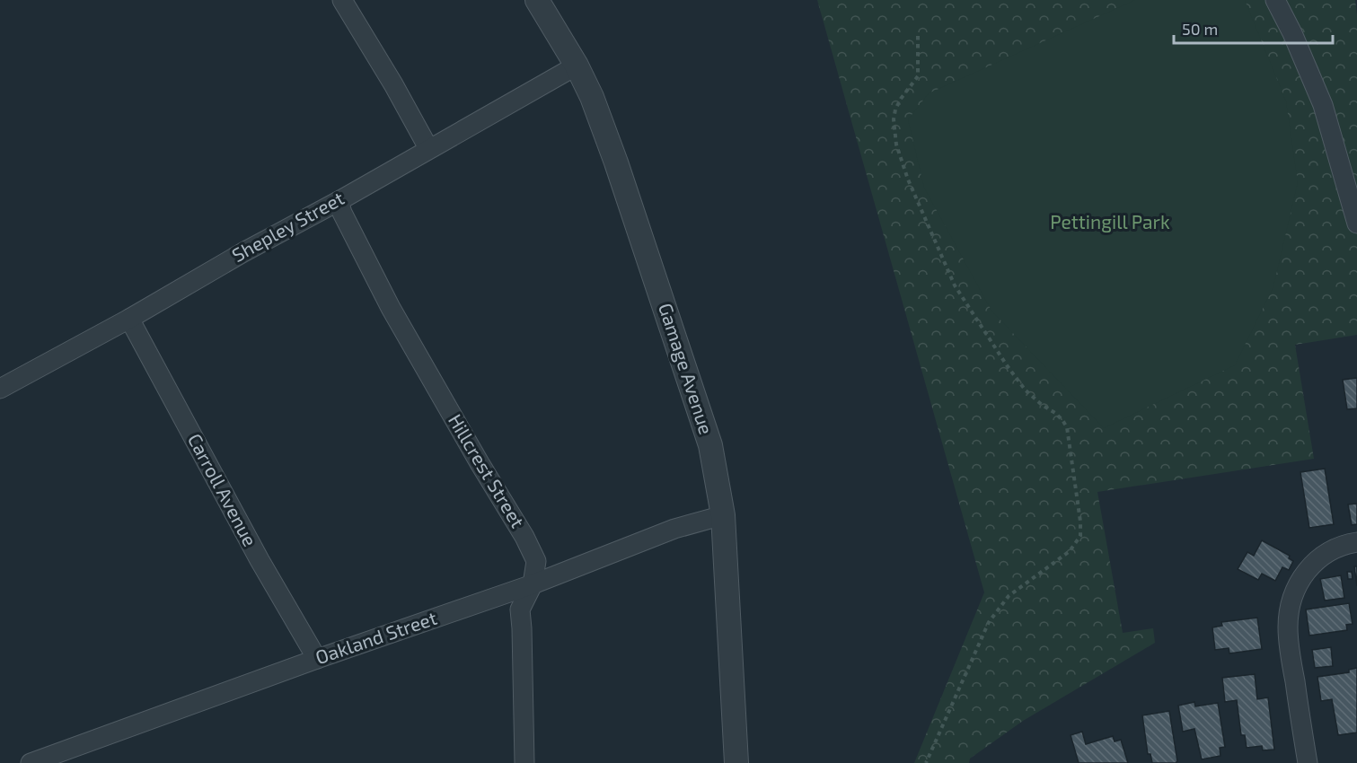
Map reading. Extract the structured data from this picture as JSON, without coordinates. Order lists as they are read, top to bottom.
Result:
{
  "streets": {
    "street": [
      "Shepley Street",
      "Gamage Avenue",
      "Hillcrest Street",
      "Carroll Avenue",
      "Oakland Street"
    ]
  },
  "crossings": [
    ["Shepley Street", "Gamage Avenue"],
    ["Shepley Street", "Hillcrest Street"],
    ["Shepley Street", "Carroll Avenue"],
    ["Gamage Avenue", "Oakland Street"],
    ["Hillcrest Street", "Oakland Street"],
    ["Carroll Avenue", "Oakland Street"]
  ],
  "parks": ["Pettingill Park"],
  "scale_bar": "50 m"
}
